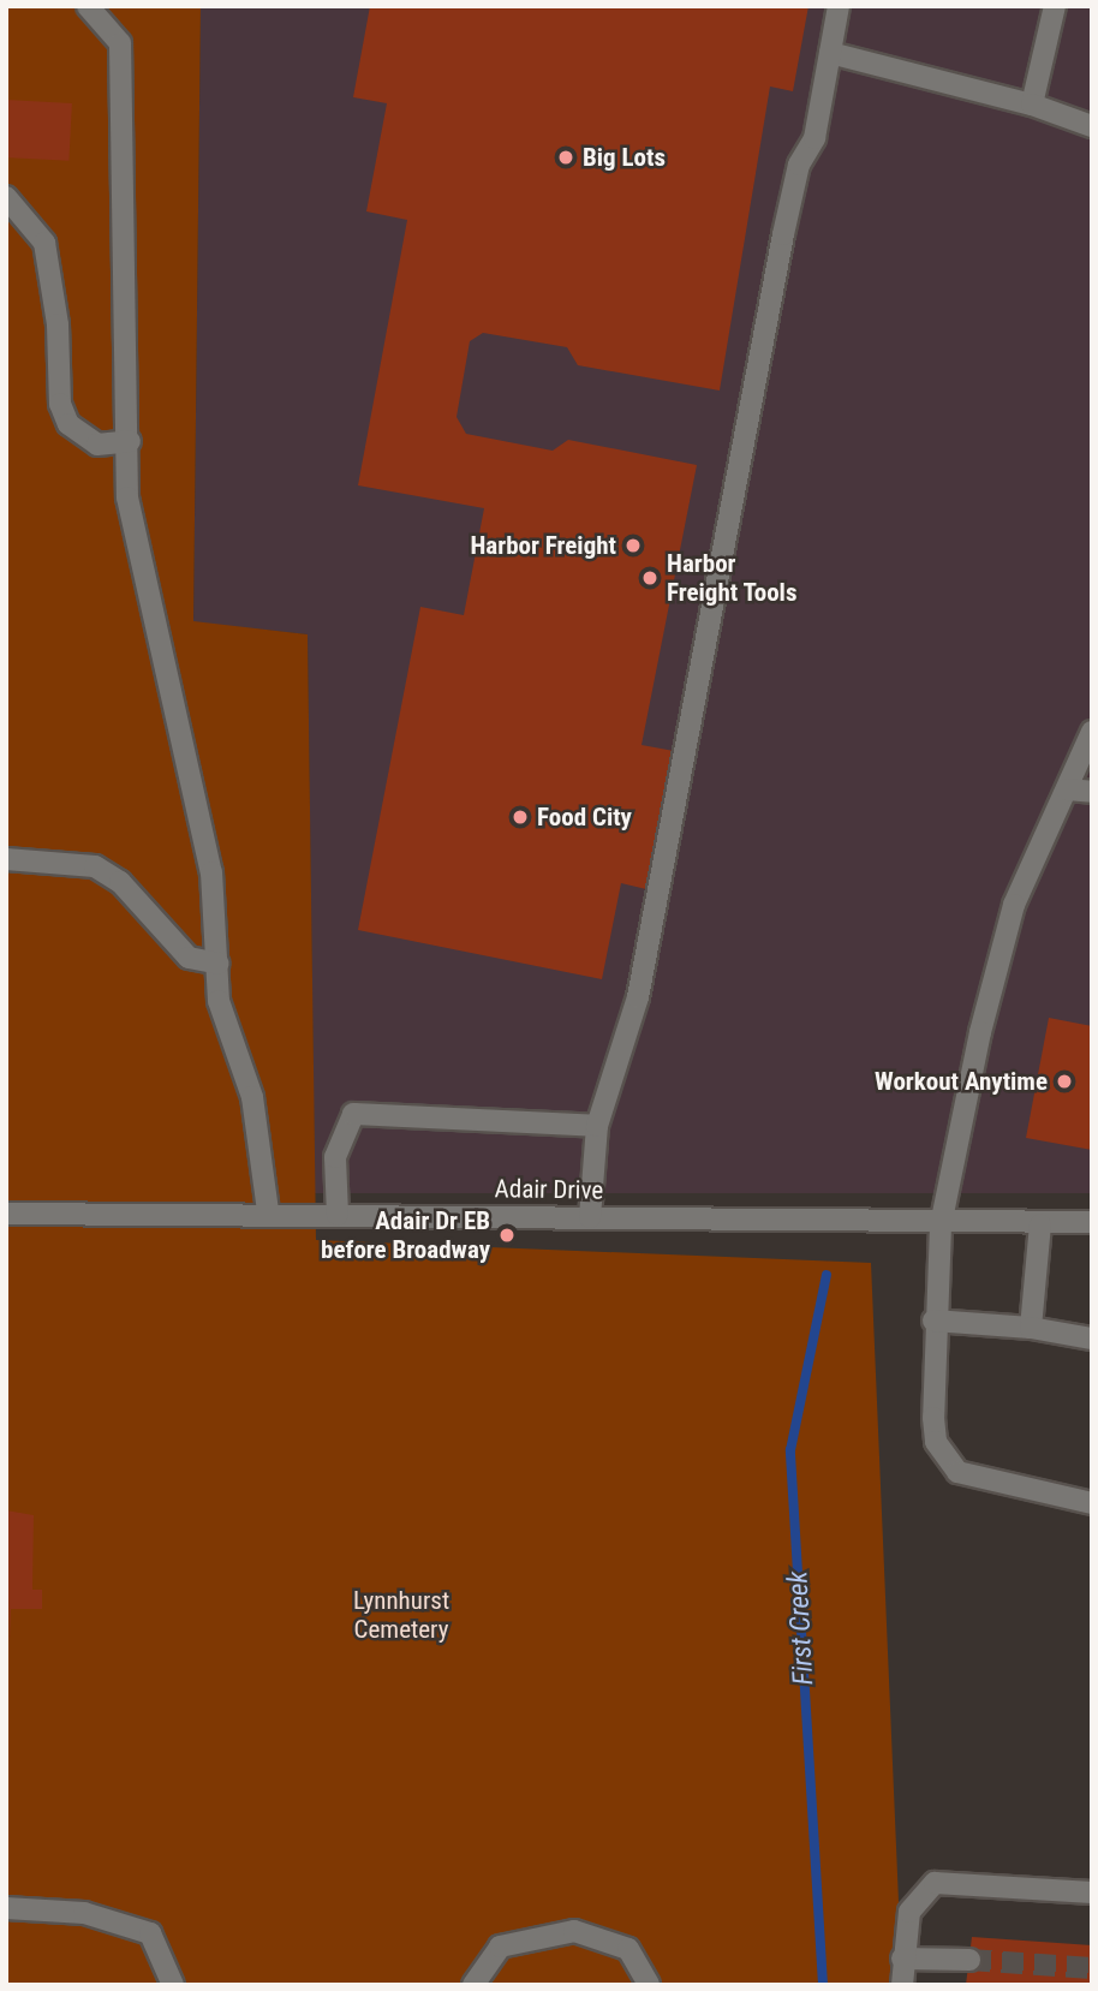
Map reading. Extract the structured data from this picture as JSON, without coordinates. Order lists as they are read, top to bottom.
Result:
{
  "streets": {
    "street": ["Adair Drive"]
  },
  "water": ["First Creek"],
  "parks": ["Lynnhurst Cemetery"],
  "places": [
    "Big Lots",
    "Harbor Freight",
    "Harbor Freight Tools",
    "Food City",
    "Workout Anytime",
    "Adair Dr EB before Broadway"
  ]
}
